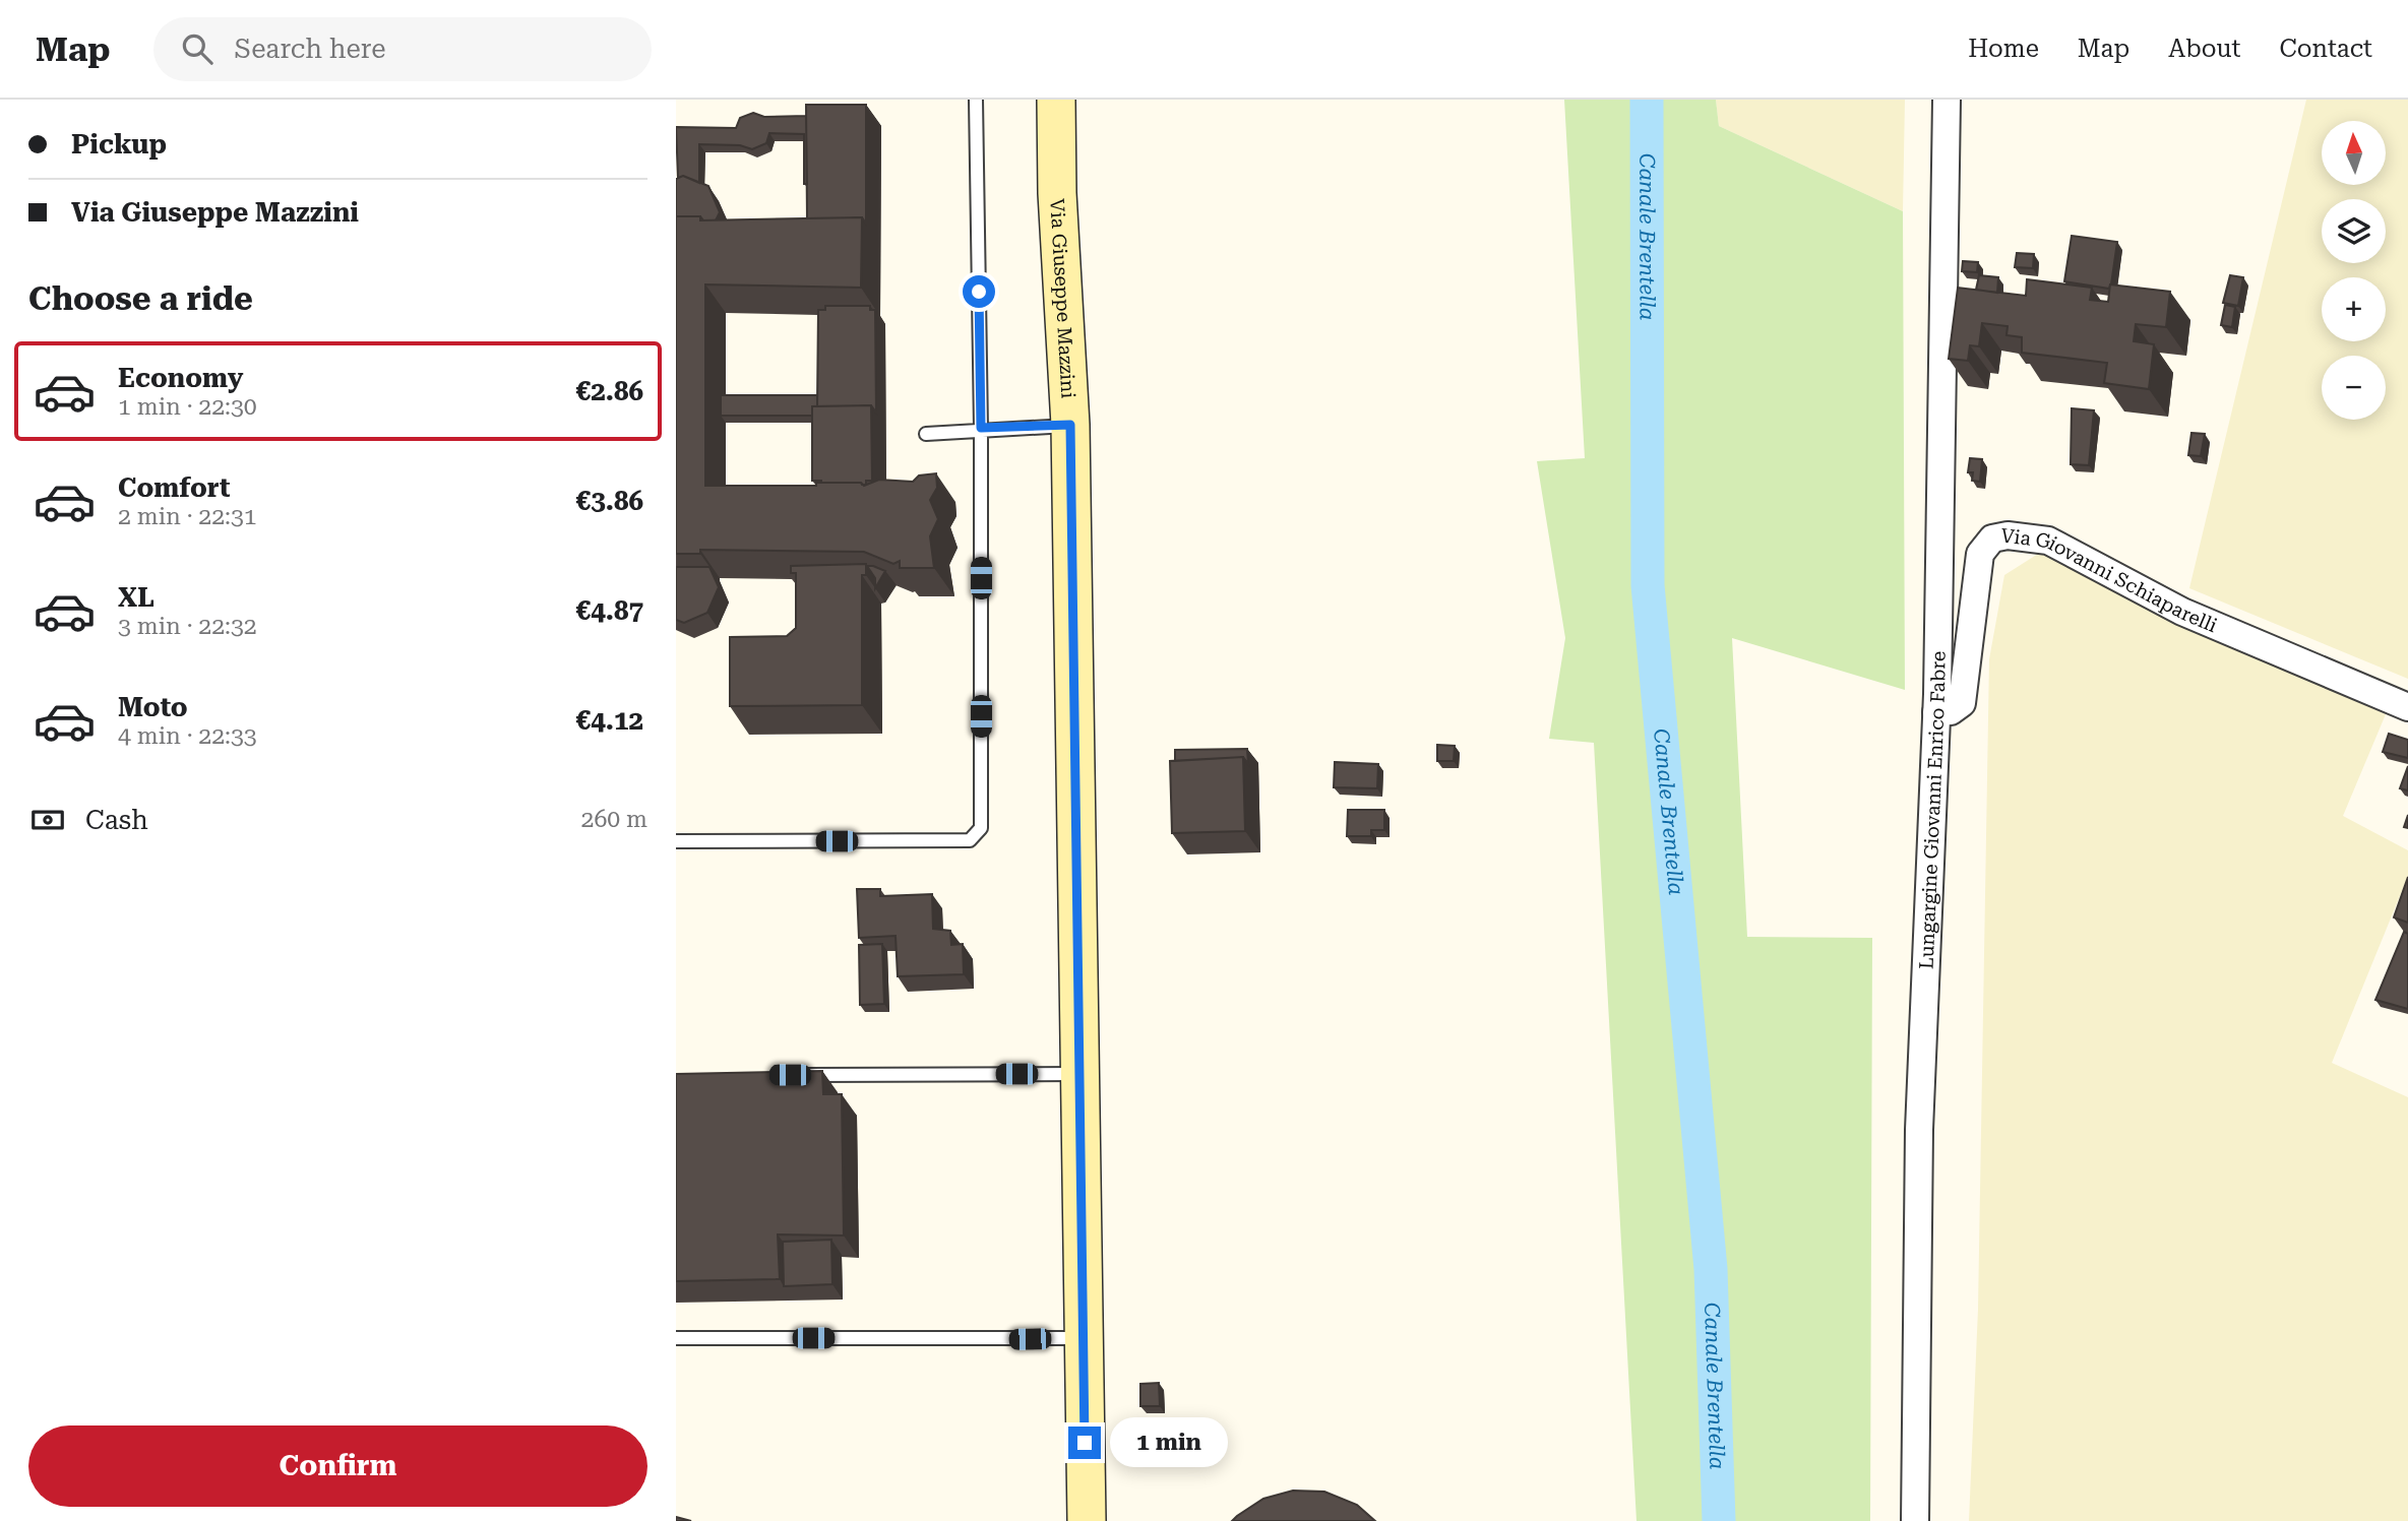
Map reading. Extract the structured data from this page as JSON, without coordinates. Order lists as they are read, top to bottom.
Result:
{
  "streets": {
    "main road": ["Via Giuseppe Mazzini"],
    "street": ["Via Giovanni Schiaparelli", "Lungargine Giovanni Enrico Fabre"]
  },
  "crossings": [
    ["Via Giovanni Schiaparelli", "Lungargine Giovanni Enrico Fabre"]
  ],
  "water": ["Canale Brentella"],
  "north": "top",
  "page": {
    "header": "Map",
    "search": "Search here",
    "nav": [
      "Home",
      "Map",
      "About",
      "Contact"
    ],
    "banner": ["Pickup", "Via Giuseppe Mazzini"],
    "map_buttons": ["+", "−"],
    "heading": "Choose a ride",
    "list": [
      {
        "name": "Economy",
        "note": "1 min · 22:30",
        "value": "€2.86"
      },
      {
        "name": "Comfort",
        "note": "2 min · 22:31",
        "value": "€3.86"
      },
      {
        "name": "XL",
        "note": "3 min · 22:32",
        "value": "€4.87"
      },
      {
        "name": "Moto",
        "note": "4 min · 22:33",
        "value": "€4.12"
      }
    ],
    "pay": ["Cash", "260 m"],
    "buttons": "Confirm",
    "bubble": "1 min"
  }
}
